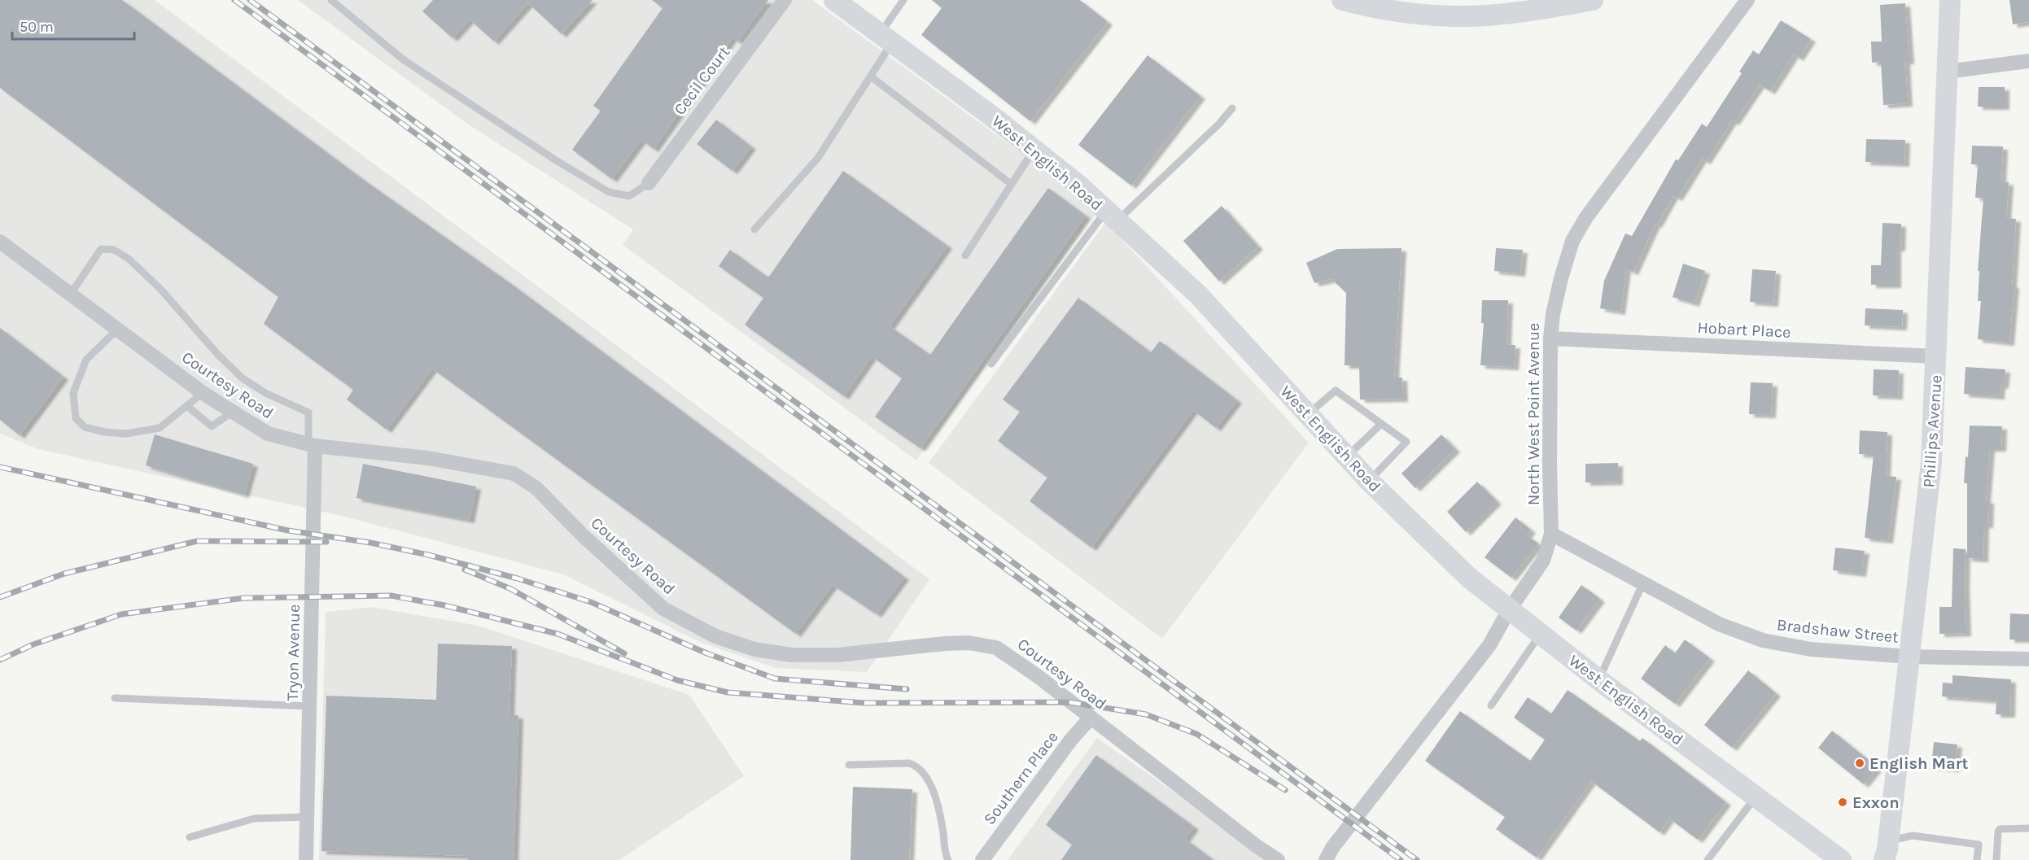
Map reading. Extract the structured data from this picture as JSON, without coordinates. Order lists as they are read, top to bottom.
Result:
{
  "streets": {
    "main road": ["West English Road", "Phillips Avenue"],
    "street": [
      "Cecil Court",
      "Hobart Place",
      "Courtesy Road",
      "North West Point Avenue",
      "Bradshaw Street",
      "Tryon Avenue",
      "Southern Place"
    ]
  },
  "crossings": [
    ["West English Road", "North West Point Avenue"],
    ["Hobart Place", "North West Point Avenue"],
    ["Hobart Place", "Phillips Avenue"],
    ["Courtesy Road", "Tryon Avenue"],
    ["Courtesy Road", "Southern Place"],
    ["North West Point Avenue", "Bradshaw Street"],
    ["Phillips Avenue", "Bradshaw Street"]
  ],
  "places": ["English Mart", "Exxon"],
  "scale_bar": "50 m"
}
